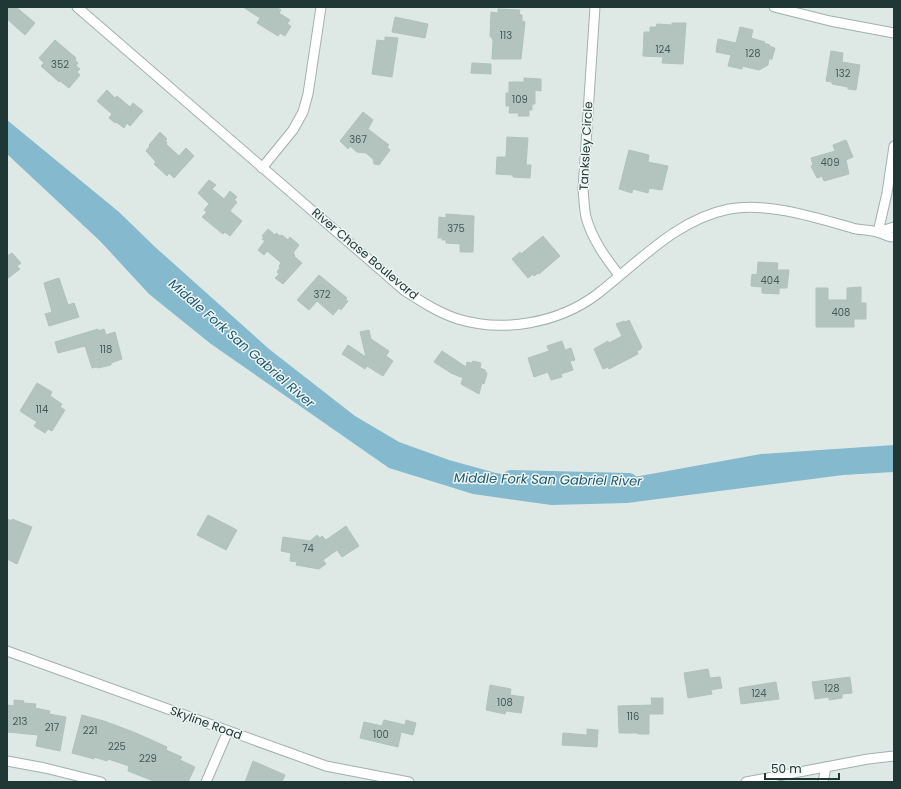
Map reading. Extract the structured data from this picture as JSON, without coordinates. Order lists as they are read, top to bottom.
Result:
{
  "streets": {
    "street": ["Tanksley Circle", "River Chase Boulevard", "Skyline Road"]
  },
  "crossings": [
    ["Tanksley Circle", "River Chase Boulevard"]
  ],
  "water": ["Middle Fork San Gabriel River"],
  "house_numbers": [
    "113",
    "124",
    "128",
    "352",
    "132",
    "109",
    "367",
    "409",
    "375",
    "404",
    "372",
    "408",
    "118",
    "114",
    "74",
    "128",
    "124",
    "108",
    "116",
    "213",
    "217",
    "221",
    "100",
    "225",
    "229"
  ],
  "scale_bar": "50 m"
}
